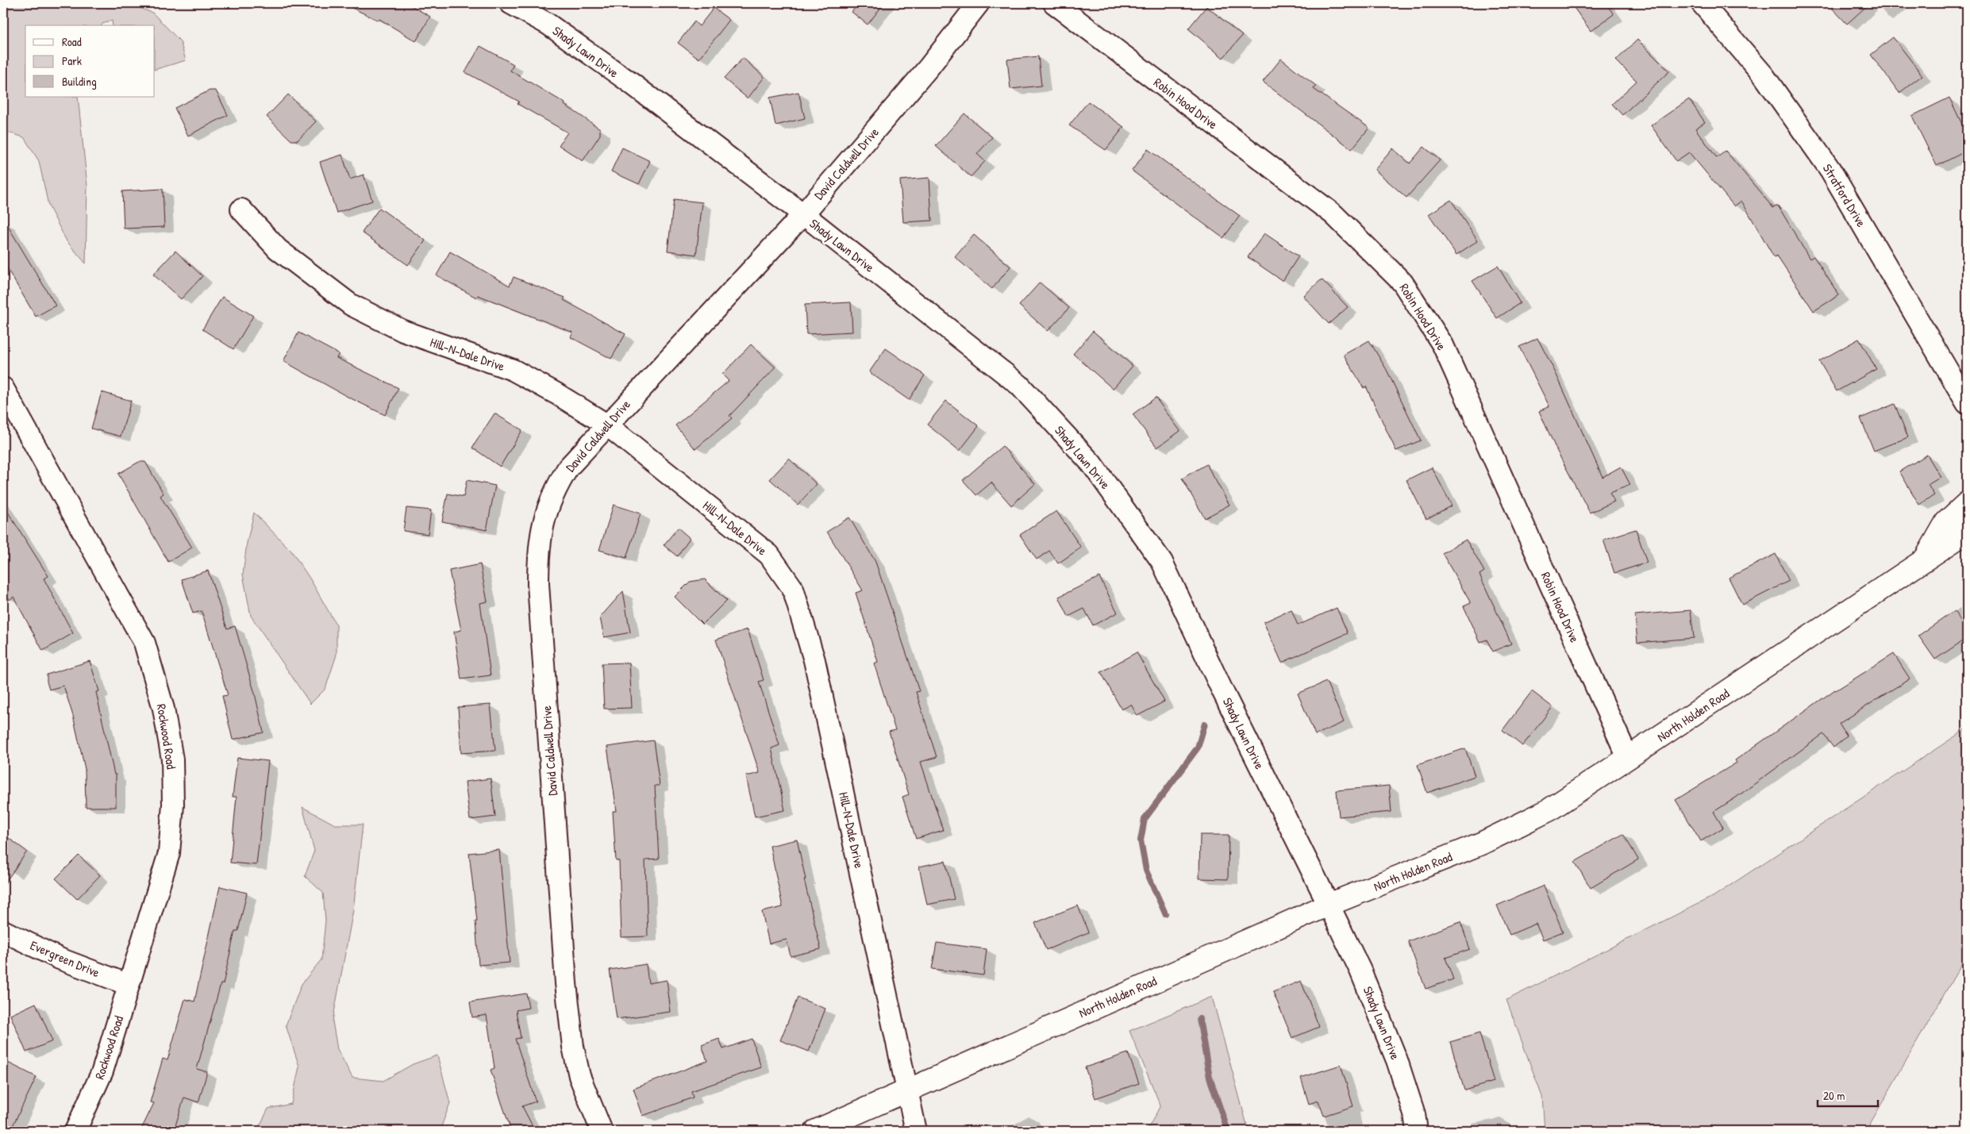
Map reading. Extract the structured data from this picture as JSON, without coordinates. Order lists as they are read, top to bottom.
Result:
{
  "streets": {
    "main road": ["North Holden Road"],
    "street": [
      "Shady Lawn Drive",
      "Robin Hood Drive",
      "David Caldwell Drive",
      "Stratford Drive",
      "Hill-N-Dale Drive",
      "Rockwood Road",
      "Evergreen Drive"
    ]
  },
  "crossings": [
    ["Shady Lawn Drive", "David Caldwell Drive"],
    ["Shady Lawn Drive", "North Holden Road"],
    ["Robin Hood Drive", "North Holden Road"],
    ["David Caldwell Drive", "Hill-N-Dale Drive"],
    ["Hill-N-Dale Drive", "North Holden Road"],
    ["Rockwood Road", "Evergreen Drive"]
  ],
  "legend": ["Road", "Park", "Building"],
  "scale_bar": "20 m"
}
